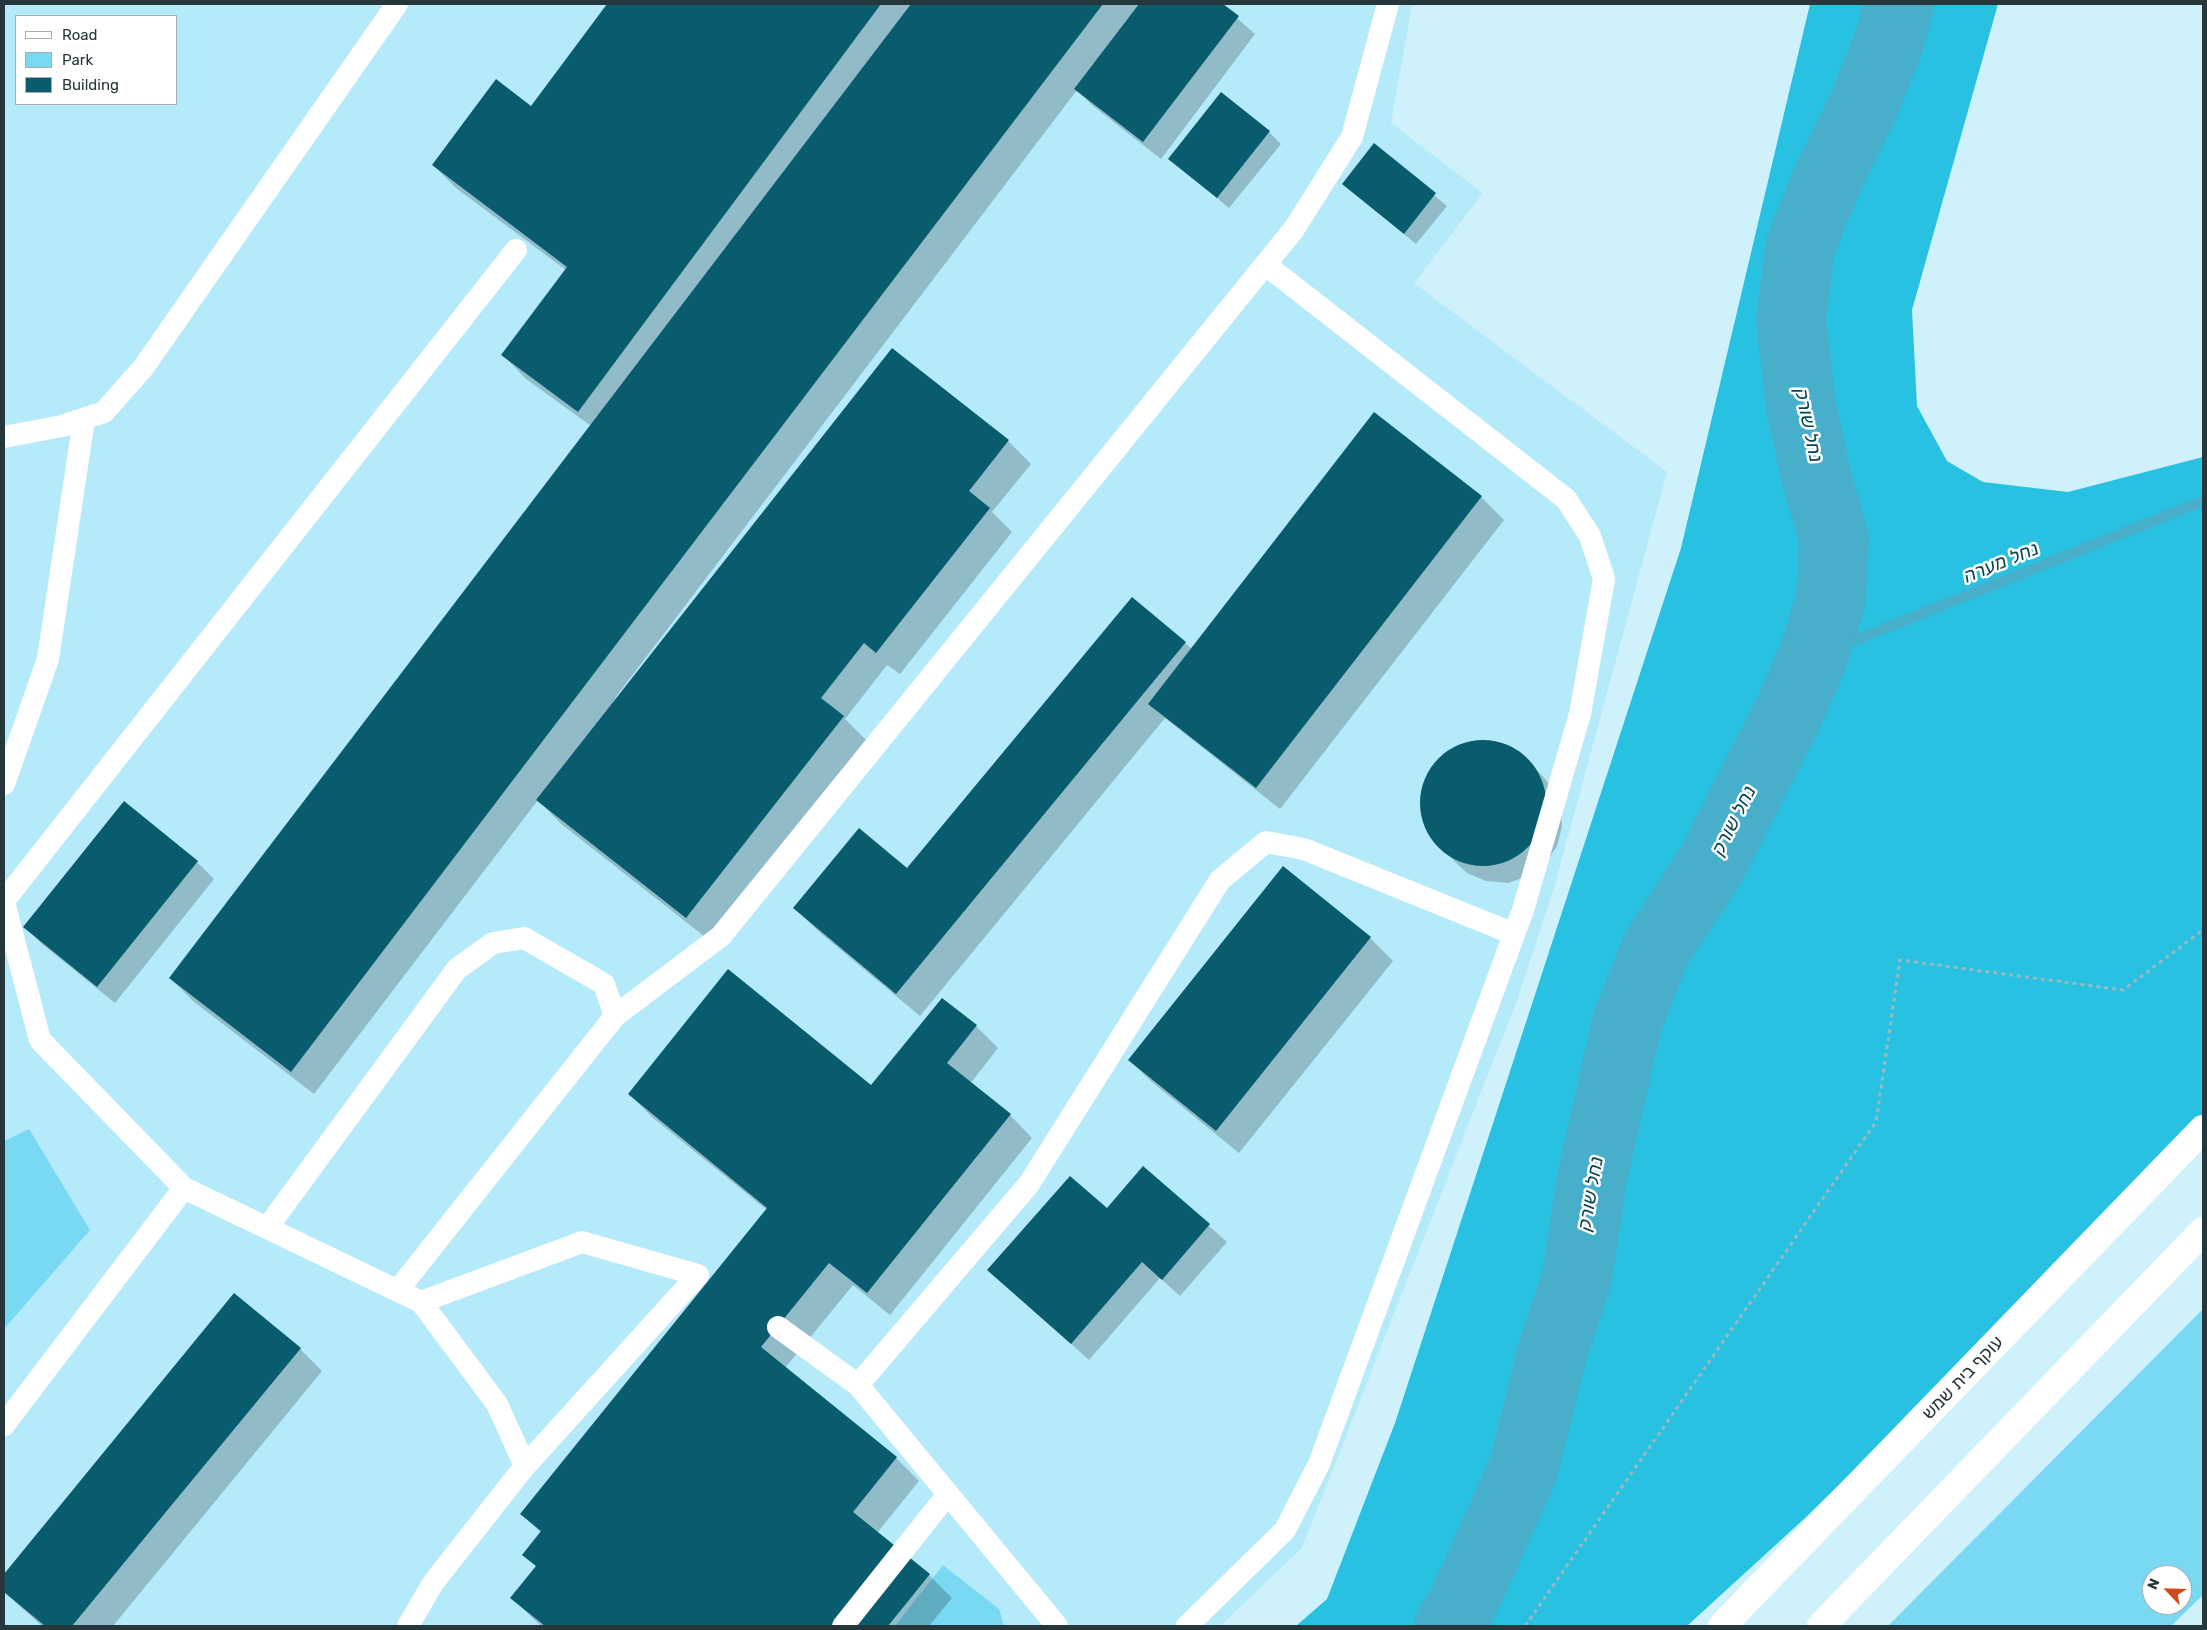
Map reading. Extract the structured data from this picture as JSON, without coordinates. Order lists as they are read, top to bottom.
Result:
{
  "streets": {
    "main road": ["עוקף בית שמש"]
  },
  "water": ["נחל שורק", "נחל מערה"],
  "legend": ["Road", "Park", "Building"],
  "north": "top left"
}
